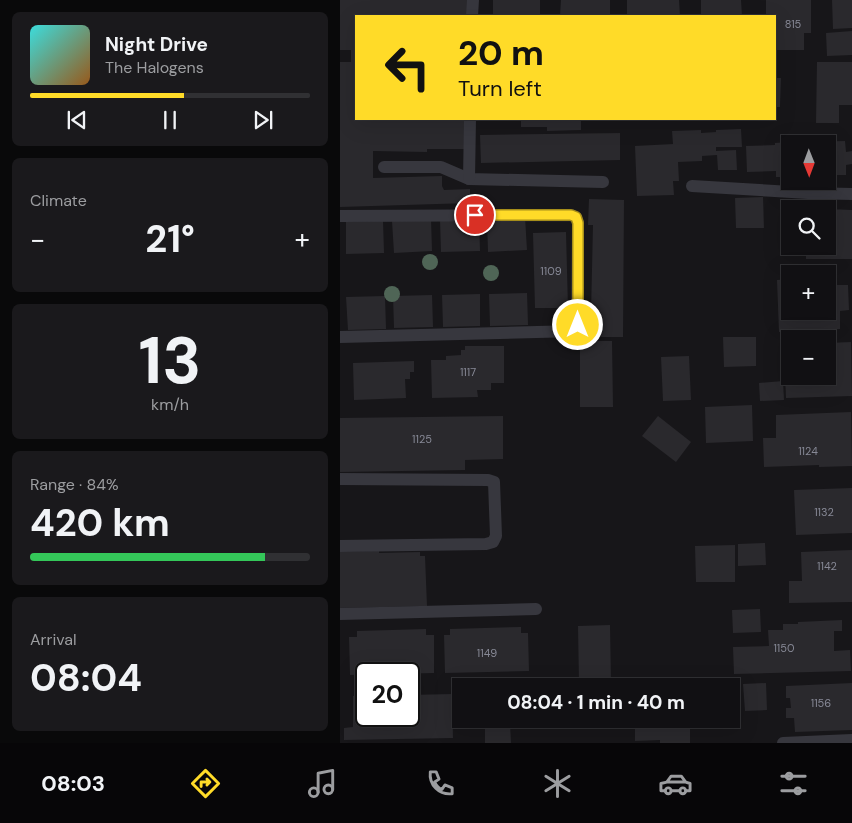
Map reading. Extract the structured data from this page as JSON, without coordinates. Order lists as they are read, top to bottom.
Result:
{
  "house_numbers": [
    "815",
    "1109",
    "1117",
    "1125",
    "1124",
    "1132",
    "1142",
    "1150",
    "1149",
    "1156"
  ],
  "north": "bottom",
  "page": {
    "turn": ["20 m", "Turn left"],
    "song": ["Night Drive", "The Halogens"],
    "map_buttons": ["+", "−"],
    "tile": [
      "Climate",
      ["13", "km/h"],
      ["Range · 84%", "420 km"],
      ["Arrival", "08:04"]
    ],
    "heat": ["−", "21°", "+"],
    "limit": "20",
    "trip": "08:04 · 1 min · 40 m",
    "tabs": "08:03"
  }
}
